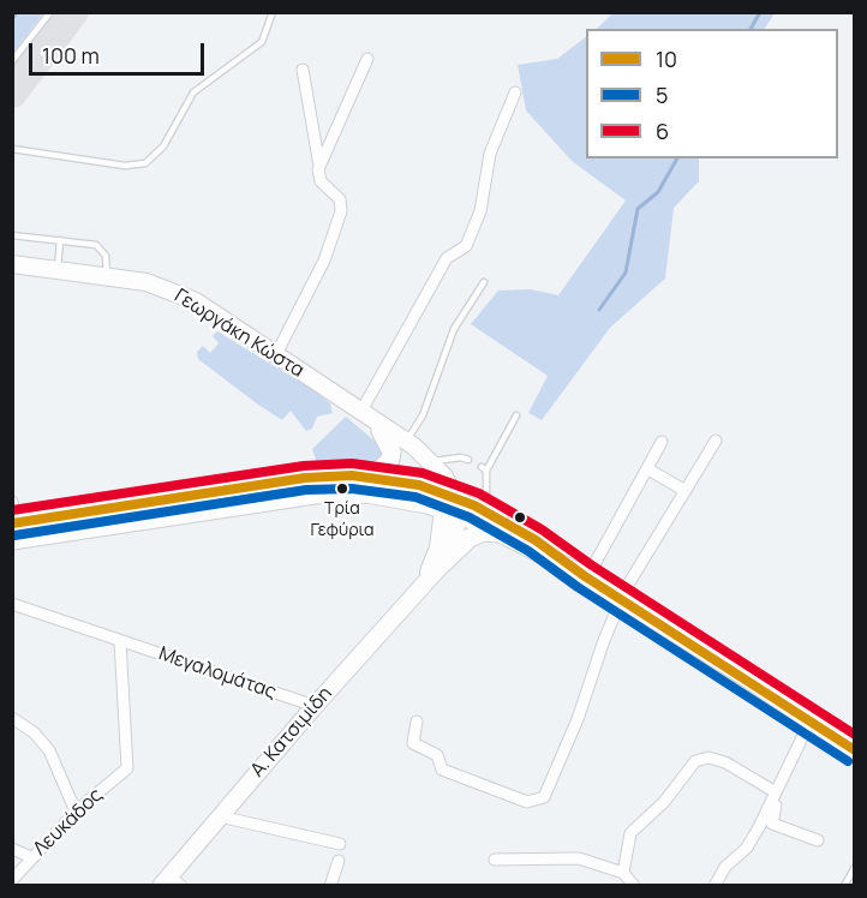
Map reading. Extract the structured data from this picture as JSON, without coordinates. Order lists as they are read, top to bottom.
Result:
{
  "streets": {
    "main road": ["Γεωργάκη Κώστα", "Α. Κατσιμίδη"],
    "street": ["Μεγαλομάτας", "Λευκάδος"]
  },
  "crossings": [
    ["Γεωργάκη Κώστα", "Α. Κατσιμίδη"],
    ["Μεγαλομάτας", "Α. Κατσιμίδη"],
    ["Μεγαλομάτας", "Λευκάδος"]
  ],
  "places": ["Τρία Γεφύρια"],
  "lines": ["transit line 6", "transit line 10", "transit line 5"],
  "legend": ["10", "5", "6"],
  "scale_bar": "100 m"
}
